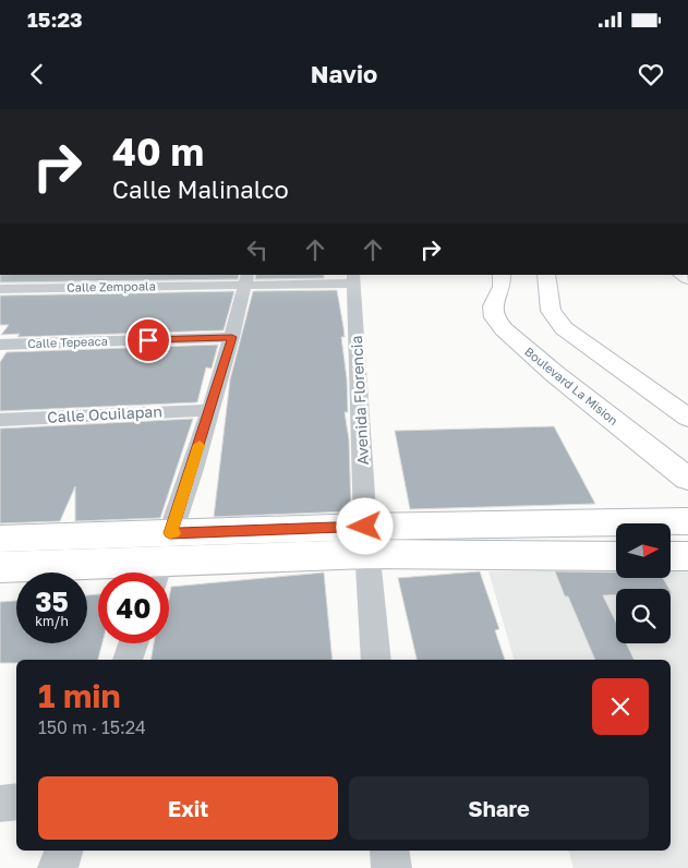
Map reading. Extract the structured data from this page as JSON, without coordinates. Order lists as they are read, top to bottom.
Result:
{
  "streets": {
    "street": [
      "Calle Zempoala",
      "Calle Tepeaca",
      "Boulevard La Mision",
      "Avenida Florencia",
      "Calle Ocuilapan"
    ]
  },
  "crossings": [
    ["Calle Zempoala", "Avenida Florencia"]
  ],
  "north": "right",
  "page": {
    "status": "15:23",
    "header": "Navio",
    "turn": ["40 m", "Calle Malinalco"],
    "speed": "35 km/h",
    "limit": "40",
    "heading": ["1 min", "150 m · 15:24"],
    "buttons": ["Exit", "Share"]
  }
}
